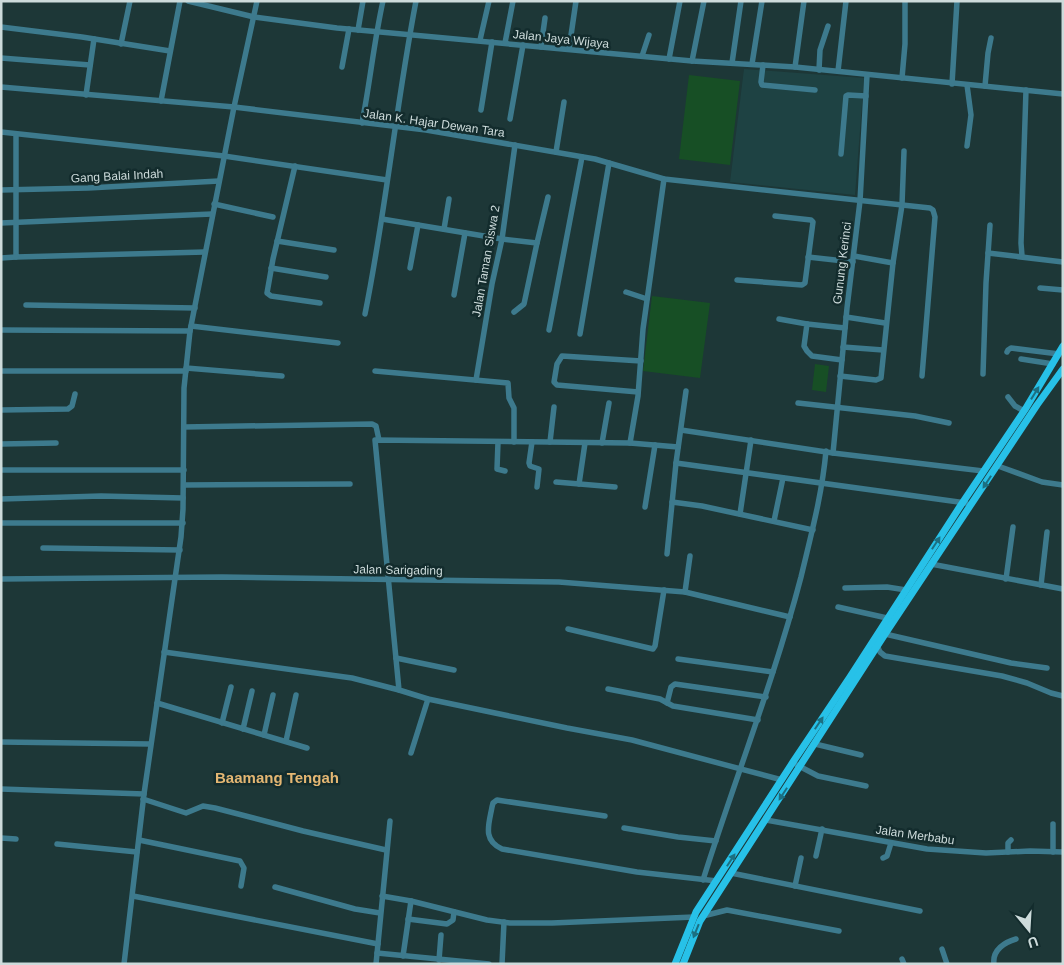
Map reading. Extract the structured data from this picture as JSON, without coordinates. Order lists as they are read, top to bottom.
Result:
{
  "streets": {
    "street": [
      "Jalan Jaya Wijaya",
      "Jalan K. Hajar Dewan Tara",
      "Gang Balai Indah",
      "Jalan Taman Siswa 2",
      "Gunung Kerinci",
      "Jalan Sarigading",
      "Jalan Merbabu"
    ]
  },
  "crossings": [
    ["Jalan Jaya Wijaya", "Gunung Kerinci"],
    ["Jalan K. Hajar Dewan Tara", "Jalan Taman Siswa 2"],
    ["Jalan K. Hajar Dewan Tara", "Gunung Kerinci"]
  ],
  "districts": ["Baamang Tengah"],
  "north": "bottom"
}
